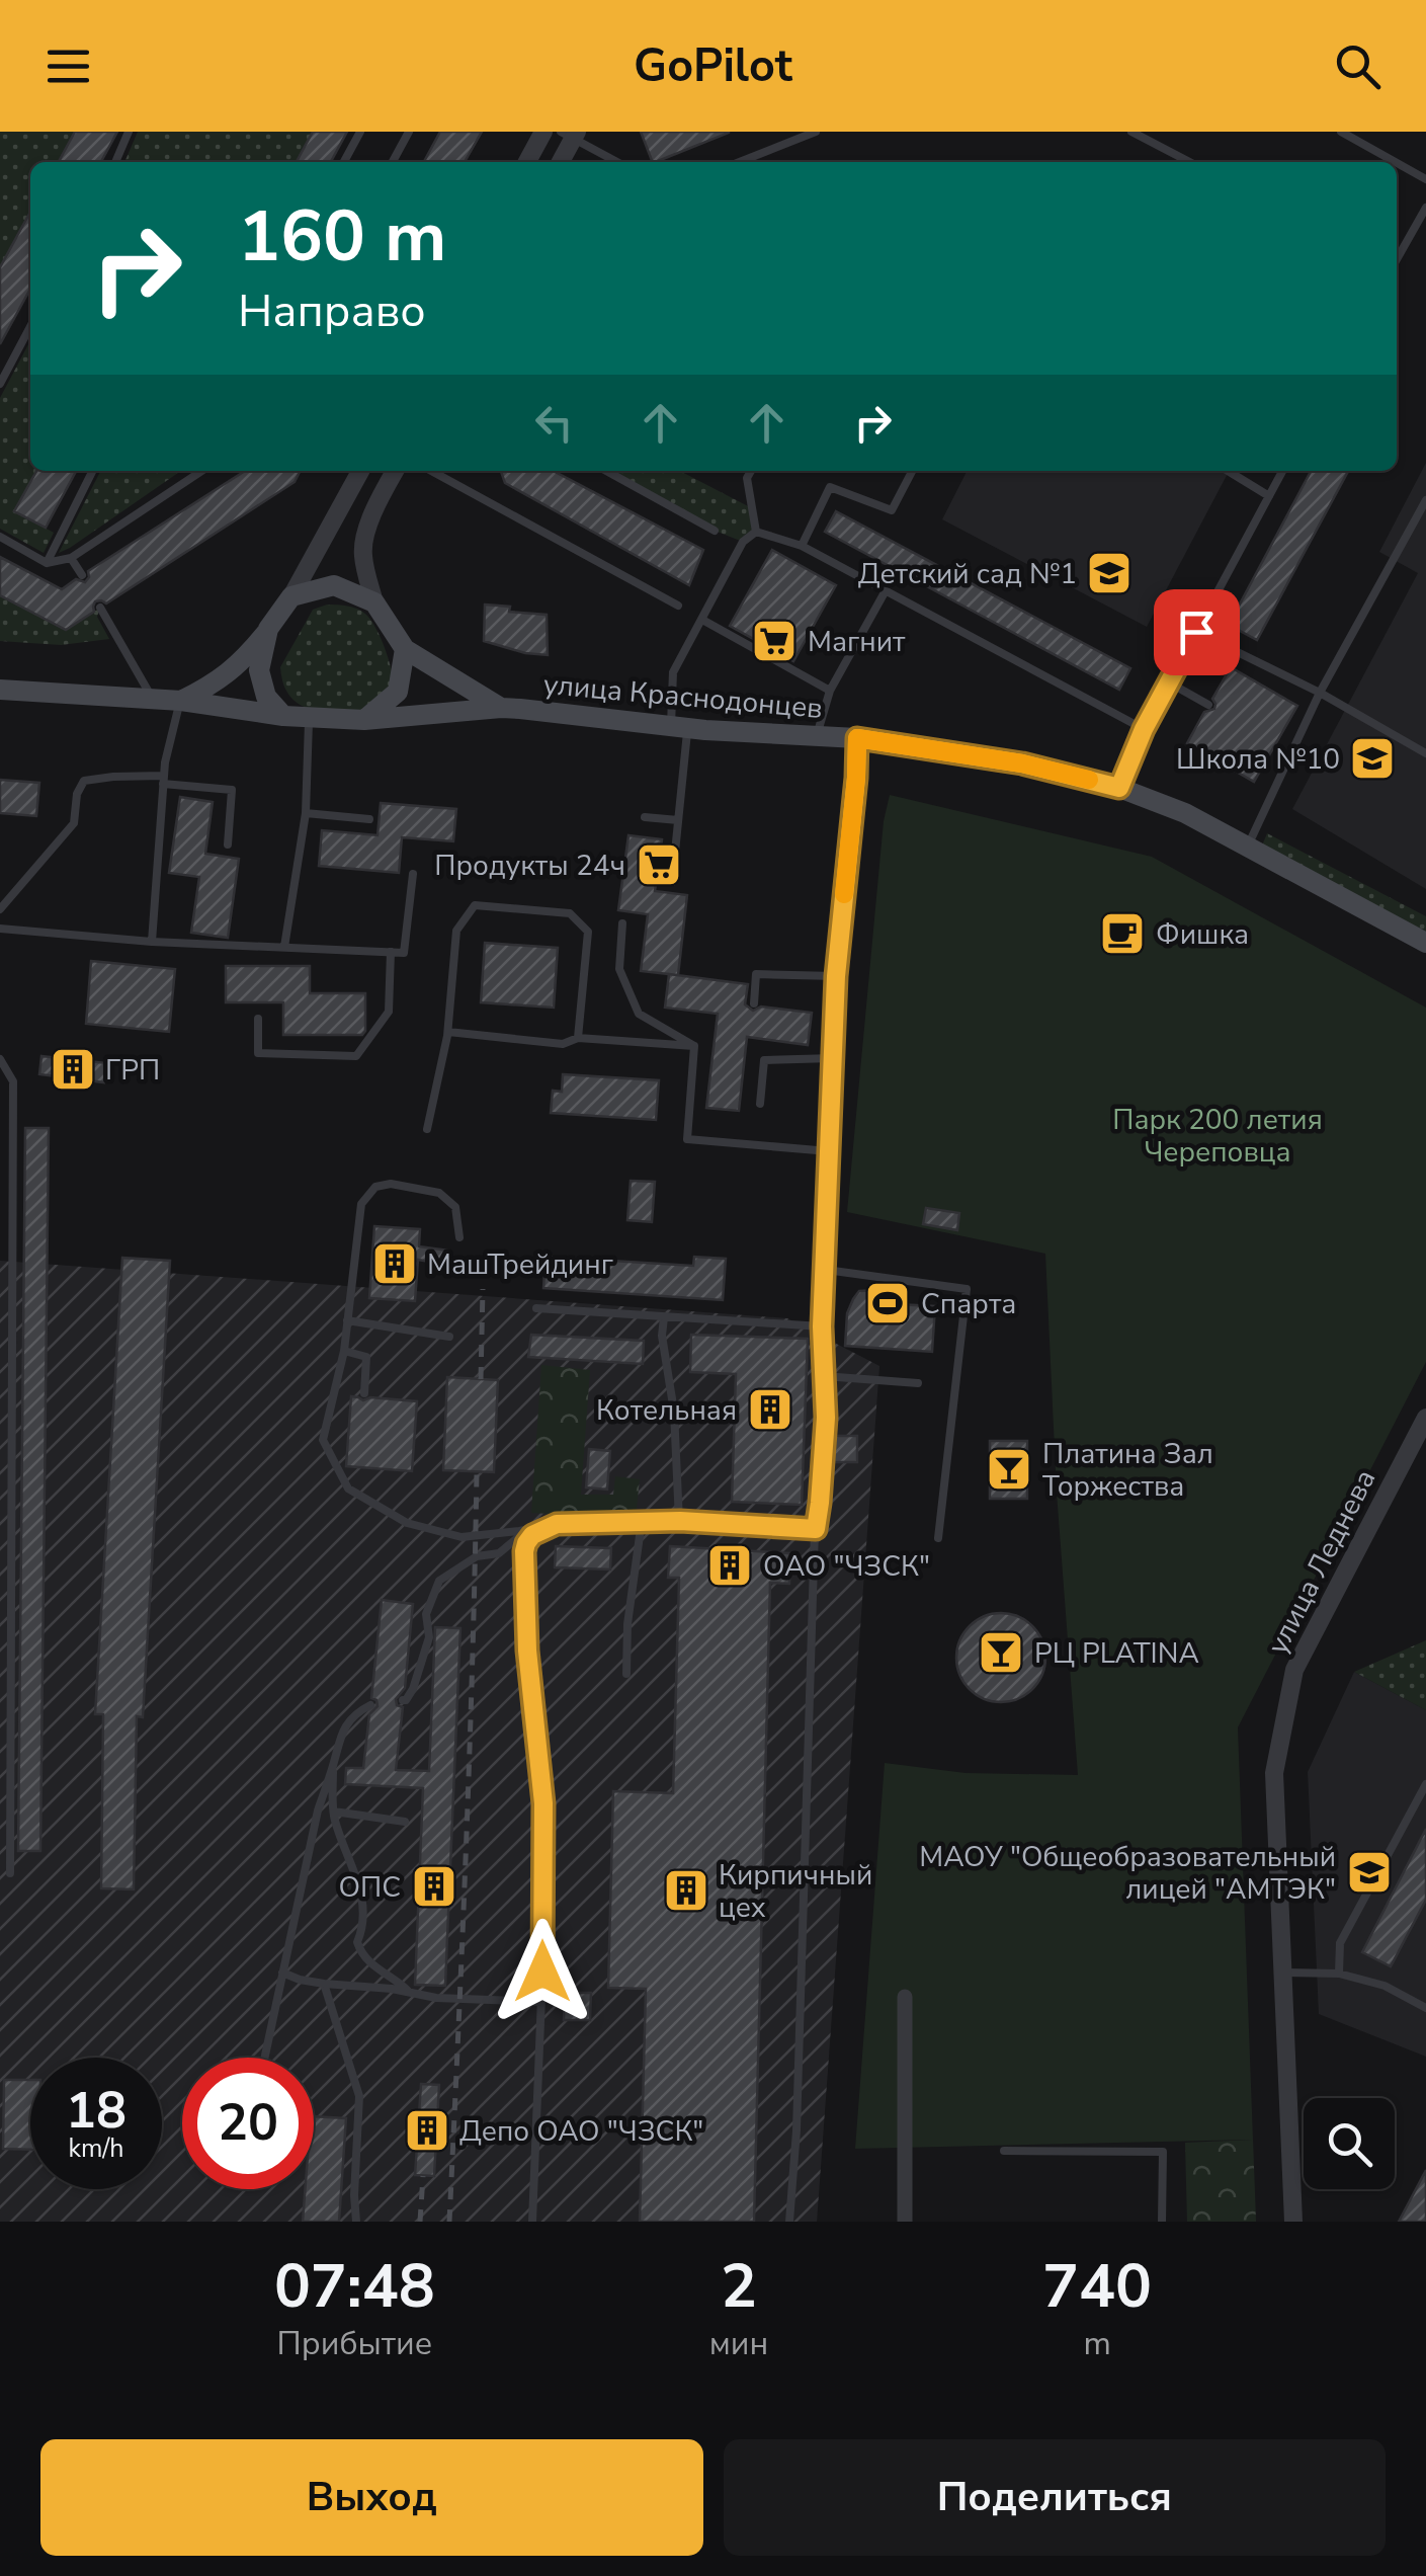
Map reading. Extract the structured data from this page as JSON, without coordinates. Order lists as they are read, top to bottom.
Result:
{
  "streets": {
    "main road": ["улица Краснодонцев"],
    "street": ["улица Леднева"]
  },
  "parks": ["Парк 200 летия Череповца"],
  "places": {
    "school or university": ["Детский сад №1", "Школа №10", "МАОУ \"Общеобразовательный лицей \"АМТЭК\""],
    "supermarket": ["Магнит", "Продукты 24ч"],
    "cafe": ["Фишка"],
    "building": [
      "ГРП",
      "МашТрейдинг",
      "Котельная",
      "ОАО \"ЧЗСК\"",
      "ОПС",
      "Кирпичный цех",
      "Депо ОАО \"ЧЗСК\""
    ],
    "sports": ["Спарта"],
    "bar": ["Платина Зал Торжества", "РЦ PLATINA"]
  },
  "page": {
    "header": "GoPilot",
    "turn": ["160 m", "Направо"],
    "speed": "18 km/h",
    "limit": "20",
    "eta": [
      "07:48",
      "Прибытие",
      "2",
      "мин",
      "740",
      "m"
    ],
    "buttons": ["Выход", "Поделиться"]
  }
}
